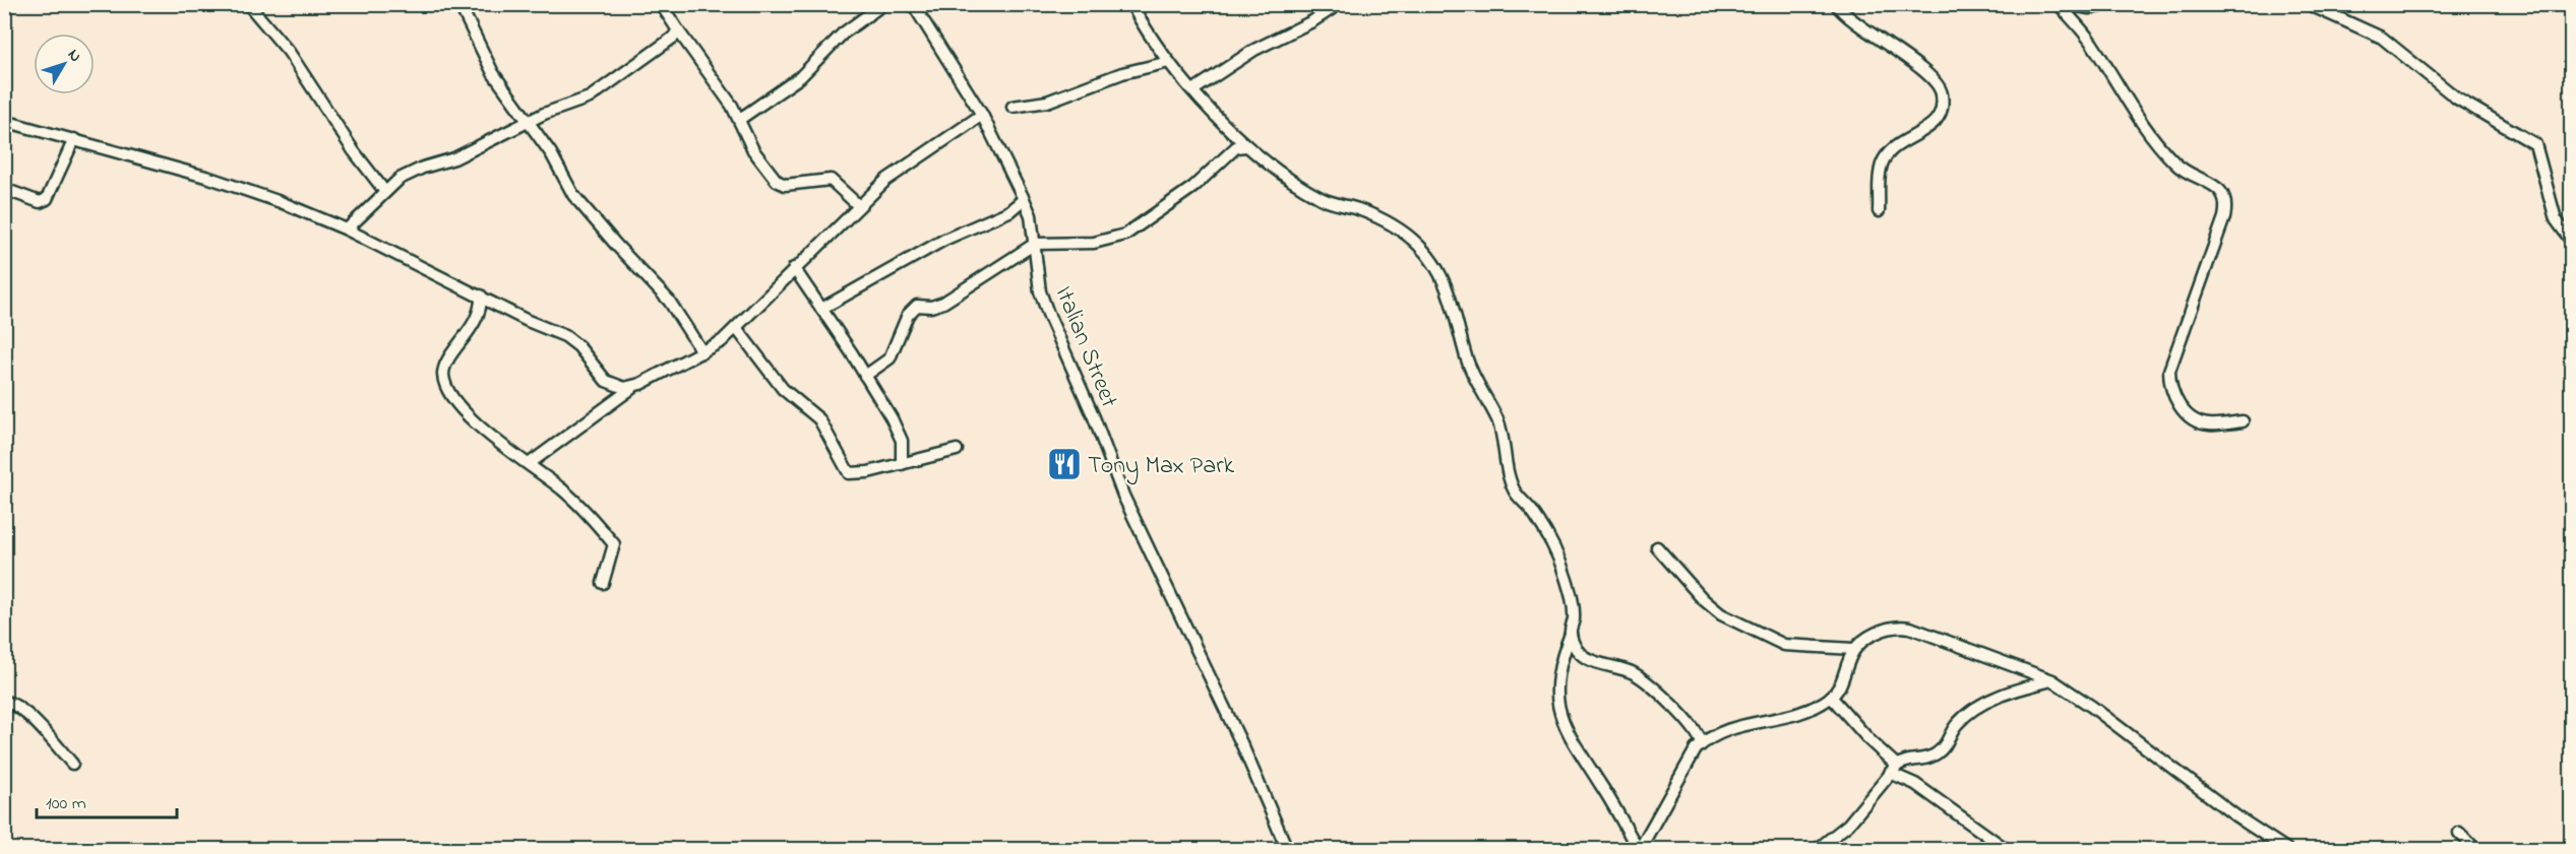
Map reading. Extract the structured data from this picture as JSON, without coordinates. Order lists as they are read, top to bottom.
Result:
{
  "streets": {
    "street": ["Italian Street"]
  },
  "places": {
    "restaurant": ["Tony Max Park"]
  },
  "scale_bar": "100 m",
  "north": "top right"
}
